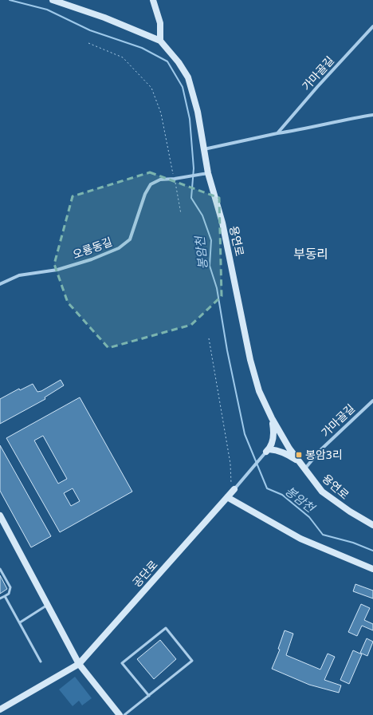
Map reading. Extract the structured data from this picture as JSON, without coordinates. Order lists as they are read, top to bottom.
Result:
{
  "streets": {
    "street": [
      "가마골길",
      "용연로",
      "오룡동길",
      "공단로"
    ]
  },
  "crossings": [
    ["가마골길", "용연로"],
    ["용연로", "오룡동길"]
  ],
  "districts": ["부동리"],
  "water": ["봉암천"],
  "places": {
    "transit": ["봉암3리"]
  }
}
